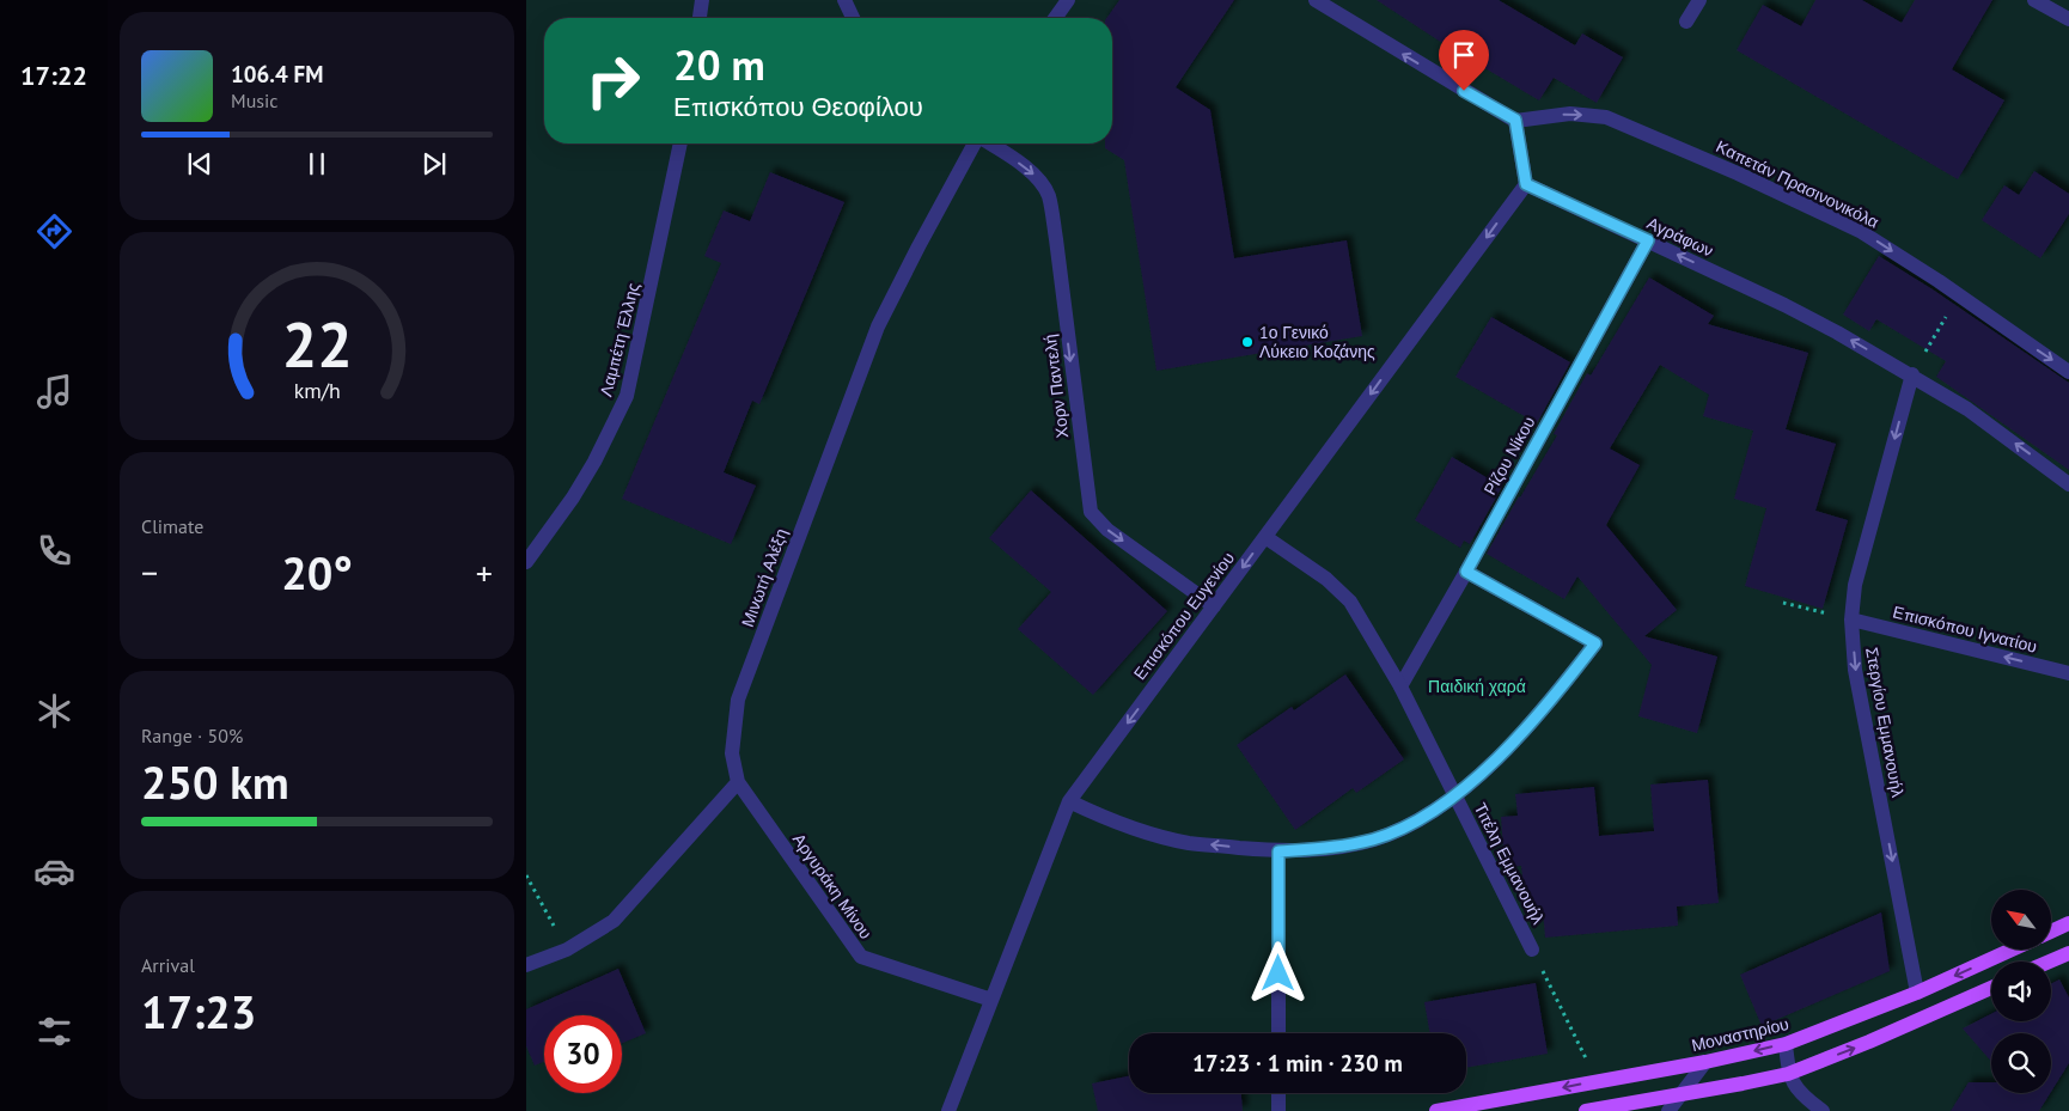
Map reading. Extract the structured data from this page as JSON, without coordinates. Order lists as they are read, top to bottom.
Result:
{
  "streets": {
    "main road": ["Μοναστηρίου"],
    "street": [
      "Καπετάν Πρασινονικόλα",
      "Αγράφων",
      "Λαμπέτη Έλλης",
      "Χορν Παντελή",
      "Ρίζου Νίκου",
      "Μινωτή Αλέξη",
      "Επισκόπου Ευγενίου",
      "Επισκόπου Ιγνατίου",
      "Στεργίου Εμμανουήλ",
      "Τιτέλη Εμμανουήλ",
      "Αργυράκη Μίνου"
    ]
  },
  "crossings": [
    ["Αγράφων", "Ρίζου Νίκου"],
    ["Αγράφων", "Επισκόπου Ευγενίου"],
    ["Αγράφων", "Στεργίου Εμμανουήλ"],
    ["Χορν Παντελή", "Επισκόπου Ευγενίου"],
    ["Ρίζου Νίκου", "Τιτέλη Εμμανουήλ"],
    ["Μινωτή Αλέξη", "Αργυράκη Μίνου"],
    ["Επισκόπου Ευγενίου", "Τιτέλη Εμμανουήλ"],
    ["Επισκόπου Ευγενίου", "Αργυράκη Μίνου"],
    ["Επισκόπου Ιγνατίου", "Στεργίου Εμμανουήλ"],
    ["Στεργίου Εμμανουήλ", "Μοναστηρίου"],
    ["Τιτέλη Εμμανουήλ", "Μοναστηρίου"]
  ],
  "one_way": [
    "Καπετάν Πρασινονικόλα",
    "Αγράφων",
    "Χορν Παντελή",
    "Επισκόπου Ευγενίου",
    "Επισκόπου Ιγνατίου",
    "Στεργίου Εμμανουήλ"
  ],
  "parks": ["Παιδική χαρά"],
  "places": ["1ο Γενικό Λύκειο Κοζάνης"],
  "north": "top left",
  "page": {
    "tabs": "17:22",
    "turn": ["20 m", "Επισκόπου Θεοφίλου"],
    "song": ["106.4 FM", "Music"],
    "tile": [
      "Climate",
      ["Range · 50%", "250 km"],
      ["Arrival", "17:23"]
    ],
    "heat": ["−", "20°", "+"],
    "limit": "30",
    "trip": "17:23 · 1 min · 230 m",
    "gauge": ["22", "km/h"]
  }
}
